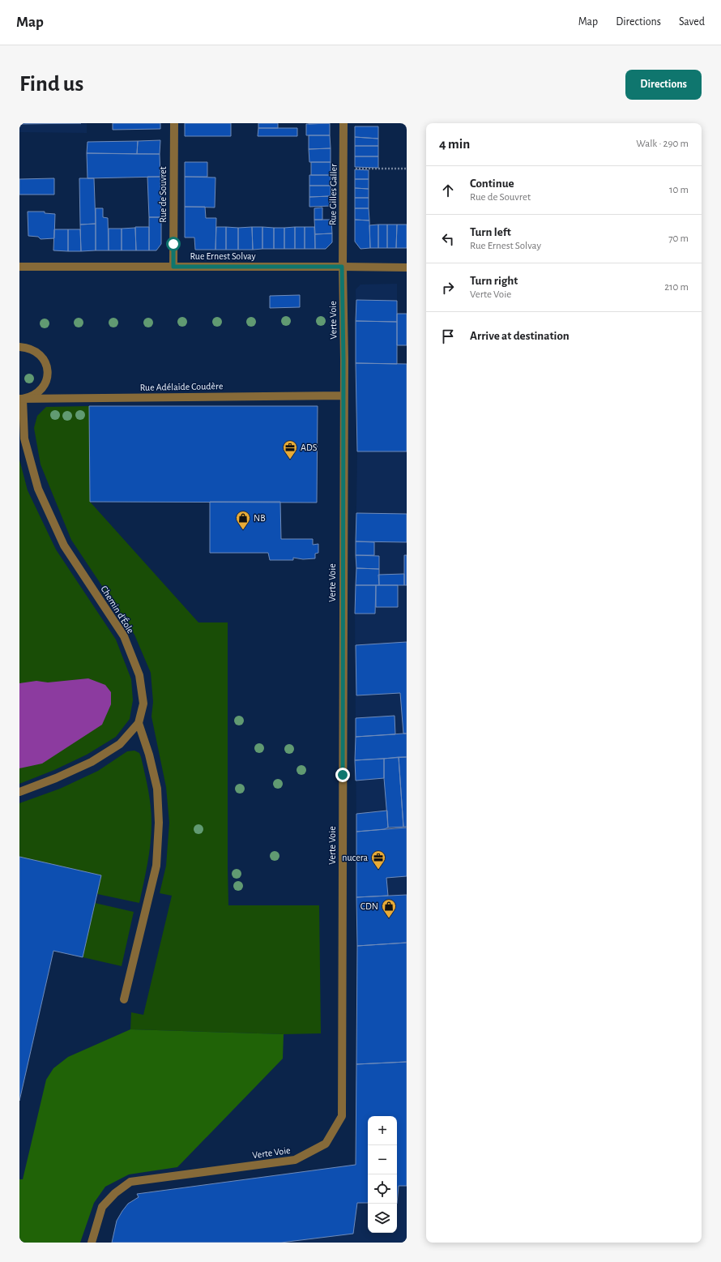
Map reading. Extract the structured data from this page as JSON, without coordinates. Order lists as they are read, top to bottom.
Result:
{
  "streets": {
    "street": [
      "Rue de Souvret",
      "Rue Gilles Galler",
      "Rue Ernest Solvay",
      "Verte Voie",
      "Rue Adélaïde Coudère",
      "Chemin d'Éole"
    ]
  },
  "crossings": [
    ["Rue de Souvret", "Rue Ernest Solvay"],
    ["Rue Gilles Galler", "Rue Ernest Solvay"],
    ["Rue Gilles Galler", "Verte Voie"],
    ["Rue Ernest Solvay", "Verte Voie"],
    ["Verte Voie", "Rue Adélaïde Coudère"],
    ["Rue Adélaïde Coudère", "Chemin d'Éole"]
  ],
  "places": {
    "office": ["ADS", "nucera"],
    "shop": ["NB", "CDN"]
  },
  "page": {
    "header": "Map",
    "nav": ["Map", "Directions", "Saved"],
    "buttons": "Directions",
    "title": "Find us",
    "heading": ["4 min", "Walk · 290 m"],
    "list": [
      ["Continue", "Rue de Souvret", "10 m"],
      ["Turn left", "Rue Ernest Solvay", "70 m"],
      ["Turn right", "Verte Voie", "210 m"],
      "Arrive at destination"
    ],
    "map_buttons": ["+", "−"]
  }
}
